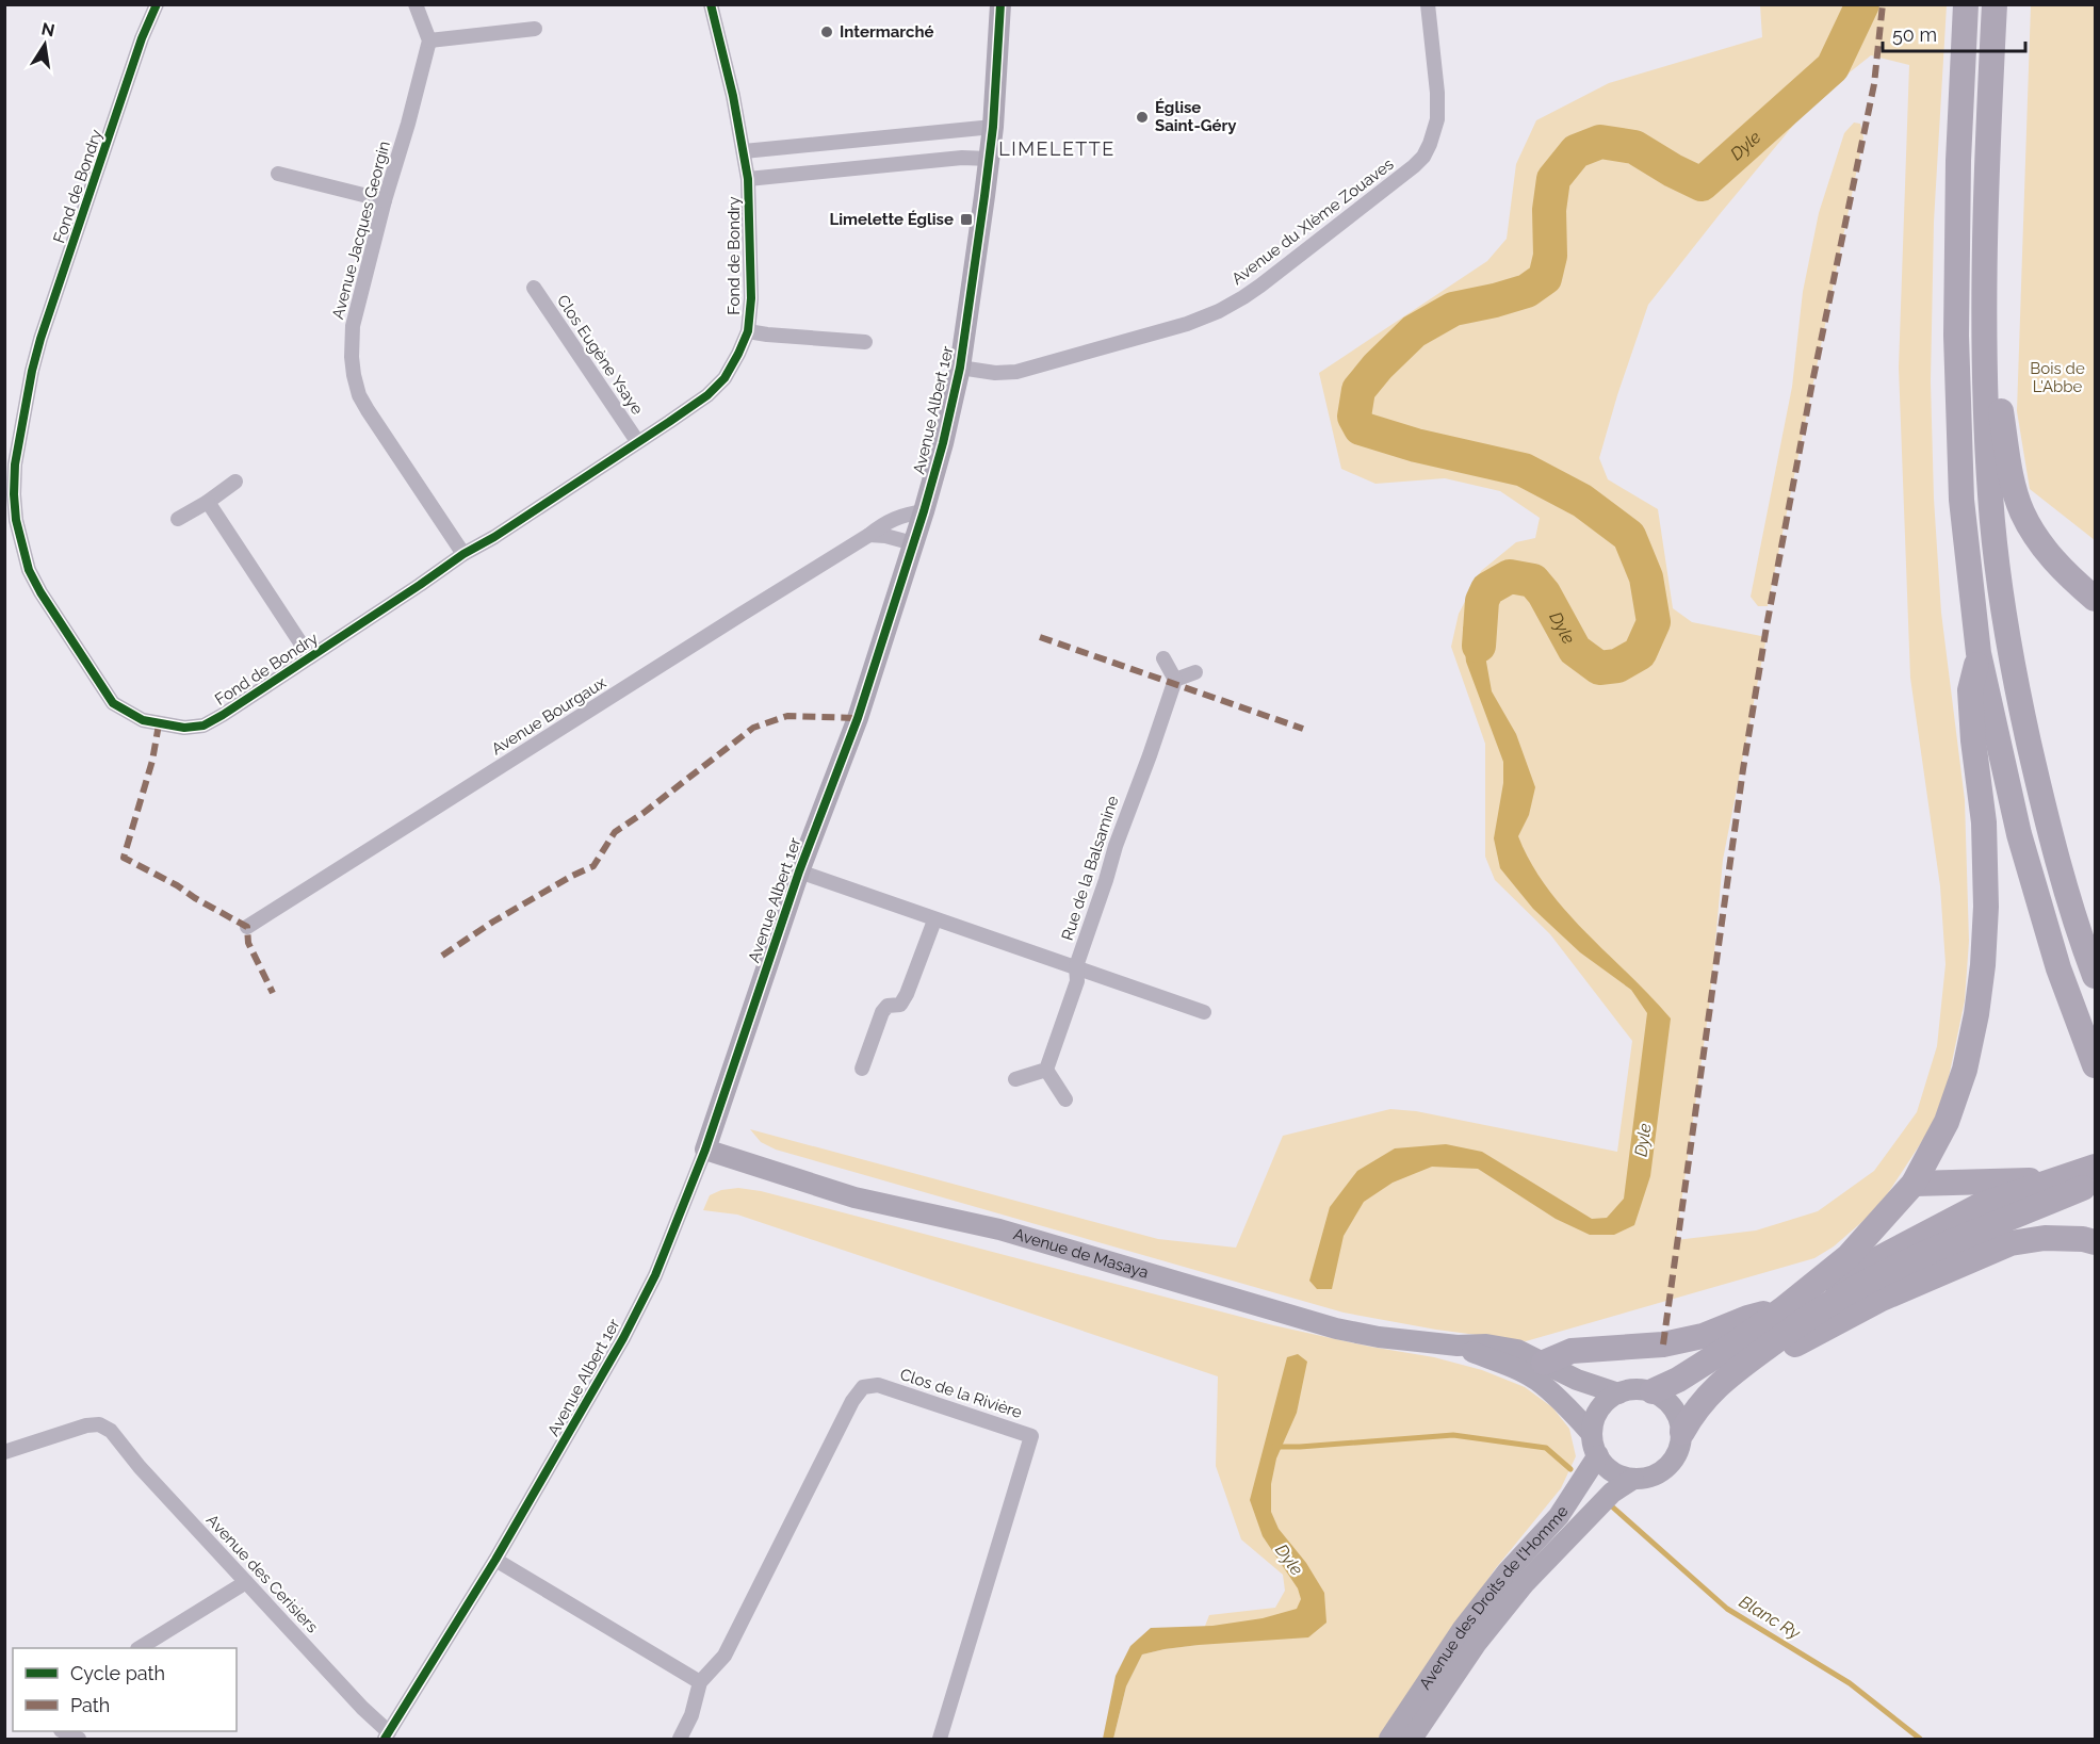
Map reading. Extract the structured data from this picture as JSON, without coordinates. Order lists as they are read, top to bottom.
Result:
{
  "streets": {
    "main road": ["Avenue Albert 1er", "Avenue de Masaya", "Avenue des Droits de l'Homme"],
    "street": [
      "Fond de Bondry",
      "Avenue du XIème Zouaves",
      "Avenue Jacques Georgin",
      "Clos Eugène Ysaye",
      "Avenue Bourgaux",
      "Rue de la Balsamine",
      "Clos de la Rivière",
      "Avenue des Cerisiers"
    ]
  },
  "crossings": [
    ["Fond de Bondry", "Avenue Jacques Georgin"],
    ["Fond de Bondry", "Clos Eugène Ysaye"],
    ["Fond de Bondry", "Avenue Albert 1er"],
    ["Avenue du XIème Zouaves", "Avenue Albert 1er"],
    ["Avenue Albert 1er", "Avenue Bourgaux"],
    ["Avenue Albert 1er", "Avenue de Masaya"],
    ["Avenue Albert 1er", "Avenue des Cerisiers"],
    ["Avenue de Masaya", "Avenue des Droits de l'Homme"]
  ],
  "districts": ["LIMELETTE"],
  "water": ["Dyle", "Blanc Ry"],
  "parks": ["Bois de L'Abbe"],
  "places": {
    "other": ["Intermarché", "Église Saint-Géry"],
    "transit": ["Limelette Église"]
  },
  "legend": ["Cycle path", "Path"],
  "scale_bar": "50 m",
  "north": "top"
}
